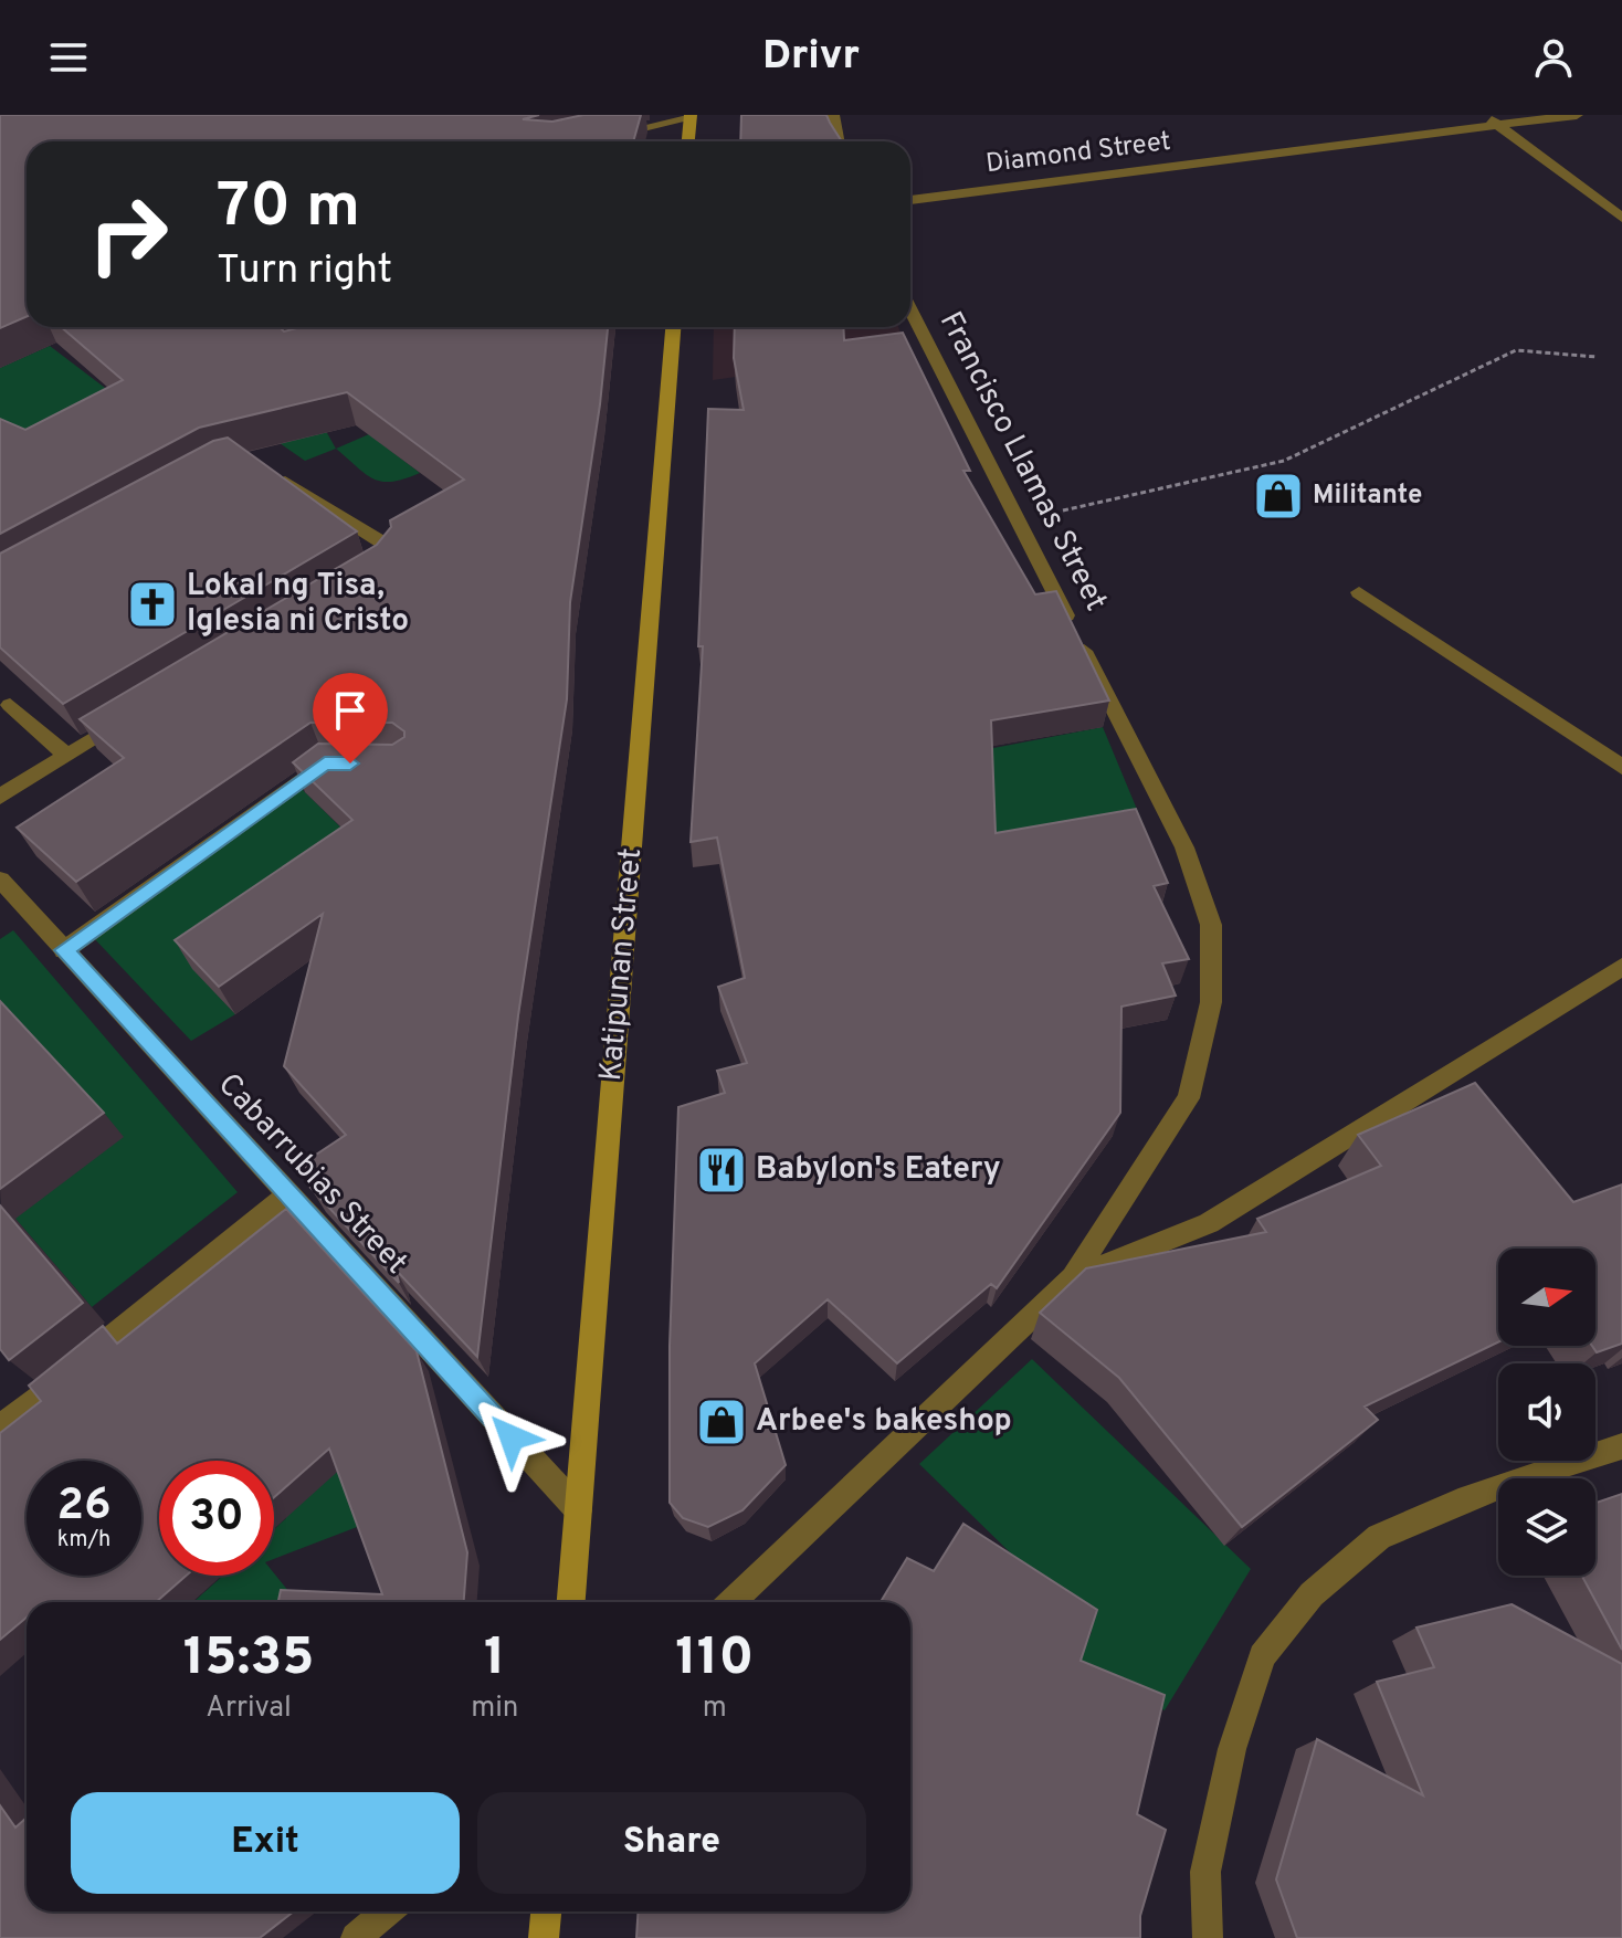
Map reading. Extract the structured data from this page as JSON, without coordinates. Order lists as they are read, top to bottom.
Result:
{
  "streets": {
    "main road": ["Katipunan Street"],
    "street": ["Diamond Street", "Francisco Llamas Street", "Cabarrubias Street"]
  },
  "crossings": [
    ["Katipunan Street", "Cabarrubias Street"]
  ],
  "places": {
    "shop": ["Militante", "Arbee's bakeshop"],
    "church": ["Lokal ng Tisa, Iglesia ni Cristo"],
    "restaurant": ["Babylon's Eatery"]
  },
  "north": "right",
  "page": {
    "header": "Drivr",
    "turn": ["70 m", "Turn right"],
    "speed": "26 km/h",
    "limit": "30",
    "eta": [
      "15:35",
      "Arrival",
      "1",
      "min",
      "110",
      "m"
    ],
    "buttons": ["Exit", "Share"]
  }
}
